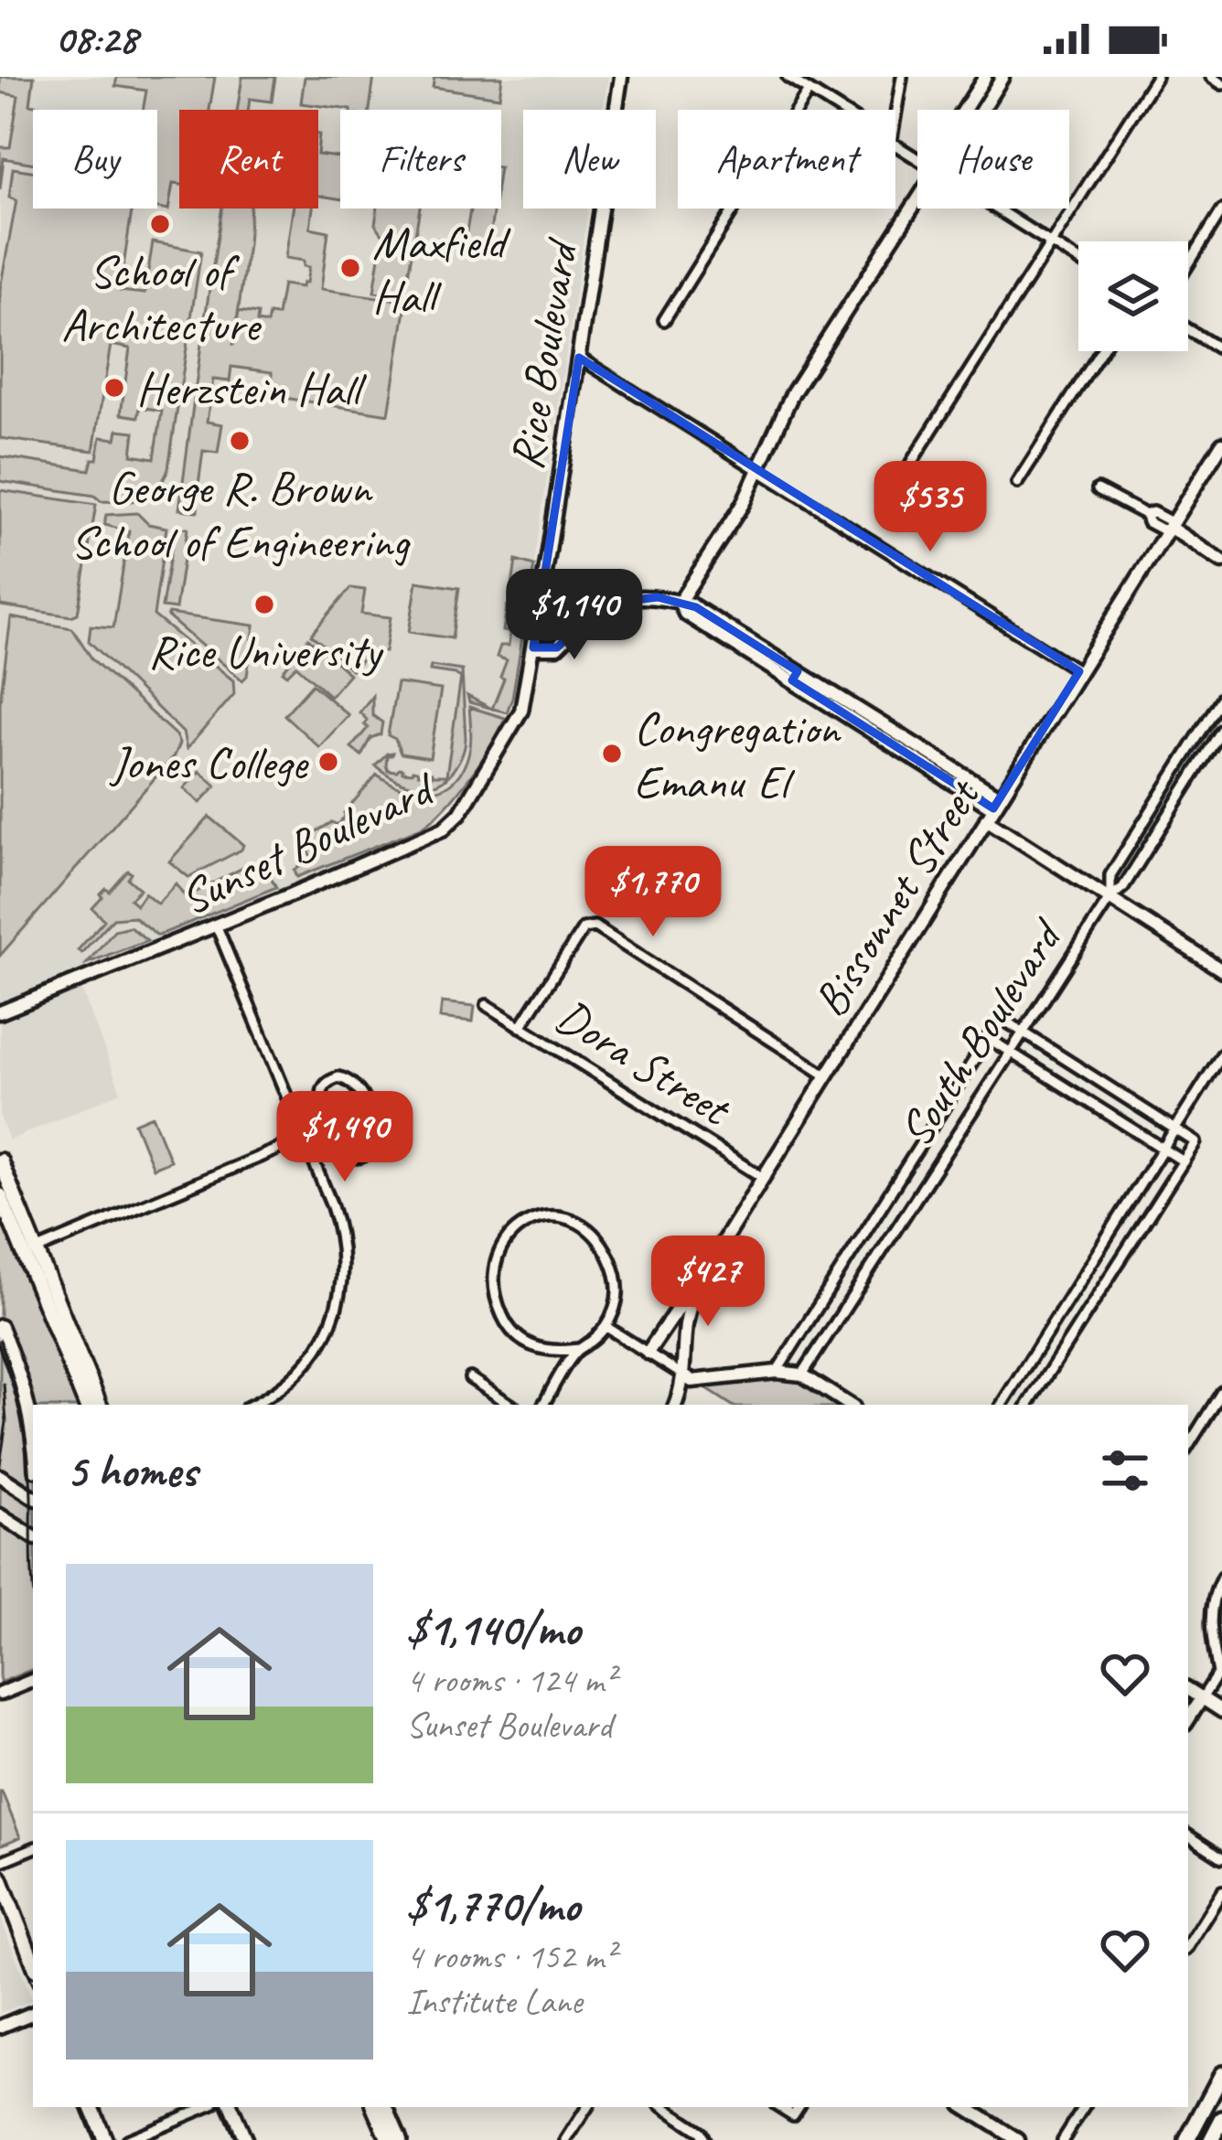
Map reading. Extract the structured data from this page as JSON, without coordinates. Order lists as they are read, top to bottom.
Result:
{
  "streets": {
    "main road": ["Rice Boulevard", "Sunset Boulevard", "Bissonnet Street"],
    "street": ["South Boulevard", "Dora Street"]
  },
  "crossings": [
    ["Rice Boulevard", "Sunset Boulevard"],
    ["Bissonnet Street", "Dora Street"]
  ],
  "places": [
    "School of Architecture",
    "Maxfield Hall",
    "Herzstein Hall",
    "George R. Brown School of Engineering",
    "Rice University",
    "Congregation Emanu El",
    "Jones College"
  ],
  "page": {
    "status": "08:28",
    "chip": [
      "Buy",
      "Rent",
      "Filters",
      "New",
      "Apartment",
      "House"
    ],
    "price": [
      "$535",
      "$1,140",
      "$1,770",
      "$1,490",
      "$427"
    ],
    "heading": "5 homes",
    "list": [
      {
        "name": "$1,140/mo",
        "note": "4 rooms · 124 m² · Sunset Boulevard"
      },
      {
        "name": "$1,770/mo",
        "note": "4 rooms · 152 m² · Institute Lane"
      }
    ]
  }
}
